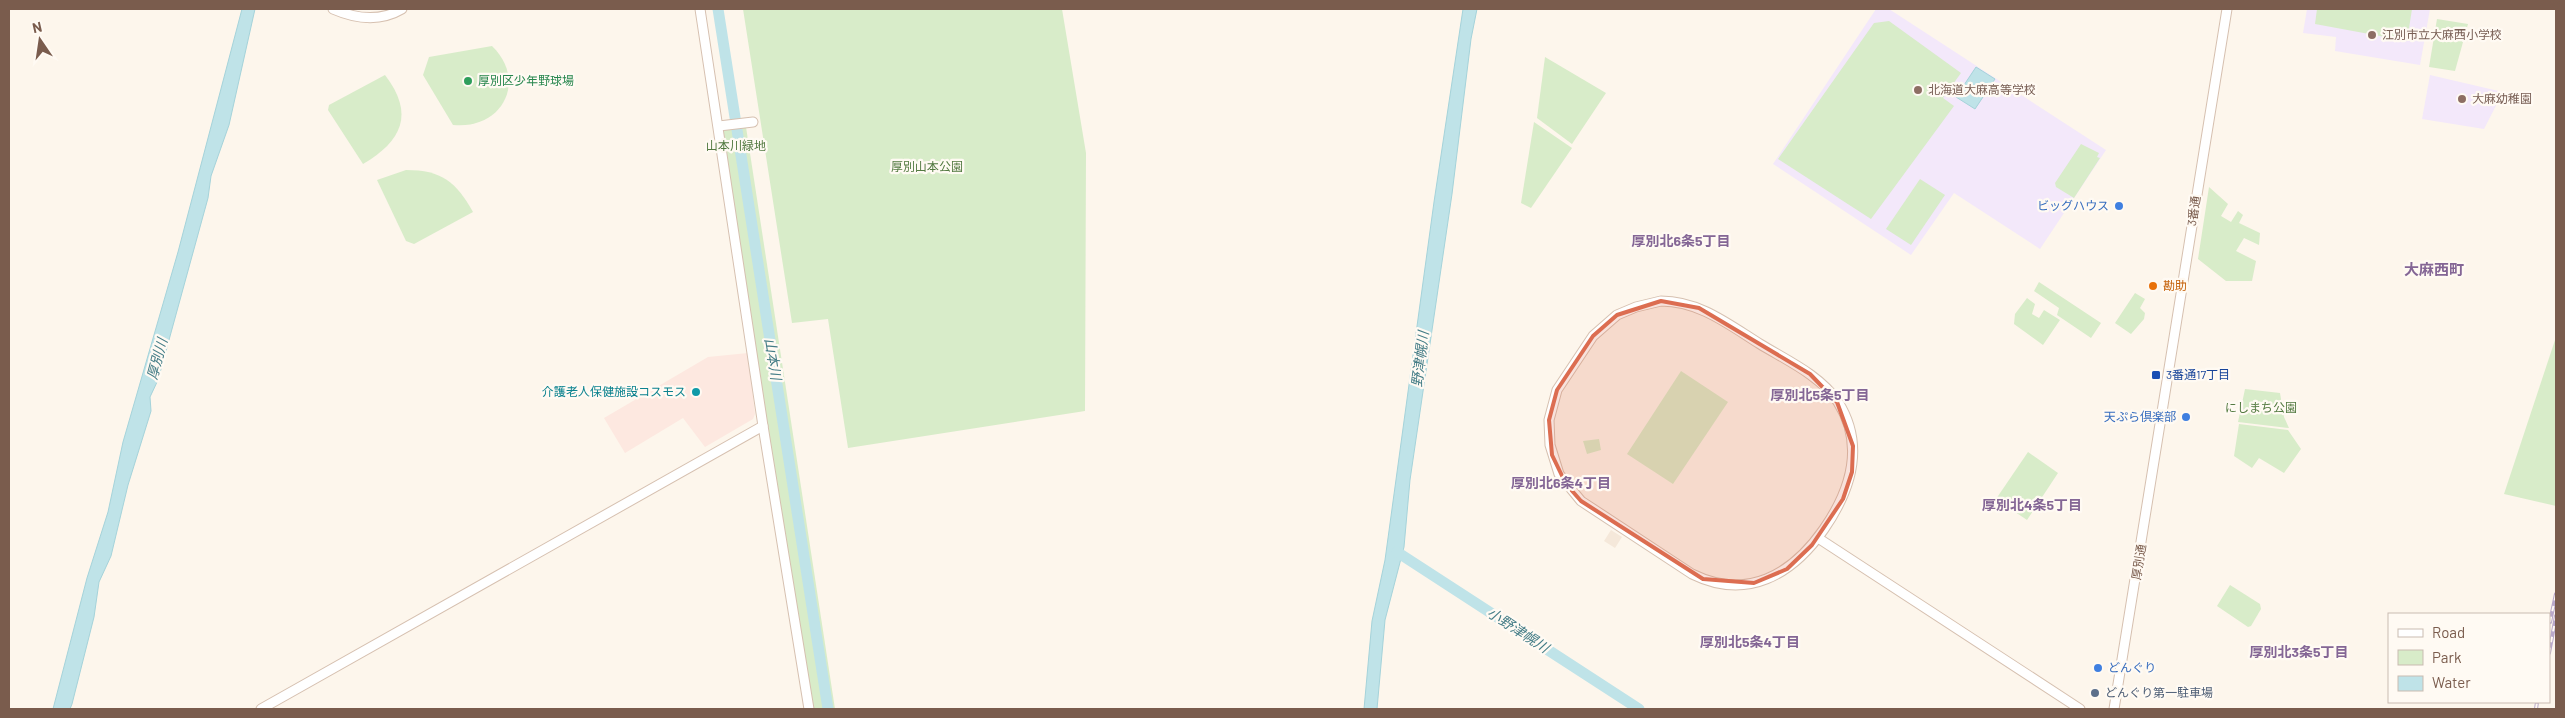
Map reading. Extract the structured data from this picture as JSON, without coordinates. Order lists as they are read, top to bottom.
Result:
{
  "streets": {
    "street": ["3番通", "厚別通"]
  },
  "crossings": [
    ["3番通", "厚別通"]
  ],
  "districts": [
    "厚別北6条5丁目",
    "大麻西町",
    "厚別北5条5丁目",
    "厚別北6条4丁目",
    "厚別北4条5丁目",
    "厚別北5条4丁目",
    "厚別北3条5丁目"
  ],
  "water": [
    "厚別川",
    "山本川",
    "野津幌川",
    "小野津幌川"
  ],
  "parks": ["山本川緑地", "厚別山本公園", "にしまち公園"],
  "places": {
    "other": [
      "江別市立大麻西小学校",
      "厚別区少年野球場",
      "北海道大麻高等学校",
      "大麻幼稚園",
      "ビッグハウス",
      "勘助",
      "介護老人保健施設コスモス",
      "天ぷら倶楽部",
      "どんぐり",
      "どんぐり第一駐車場"
    ],
    "transit": ["3番通17丁目"]
  },
  "legend": ["Road", "Park", "Water"],
  "north": "top"
}
